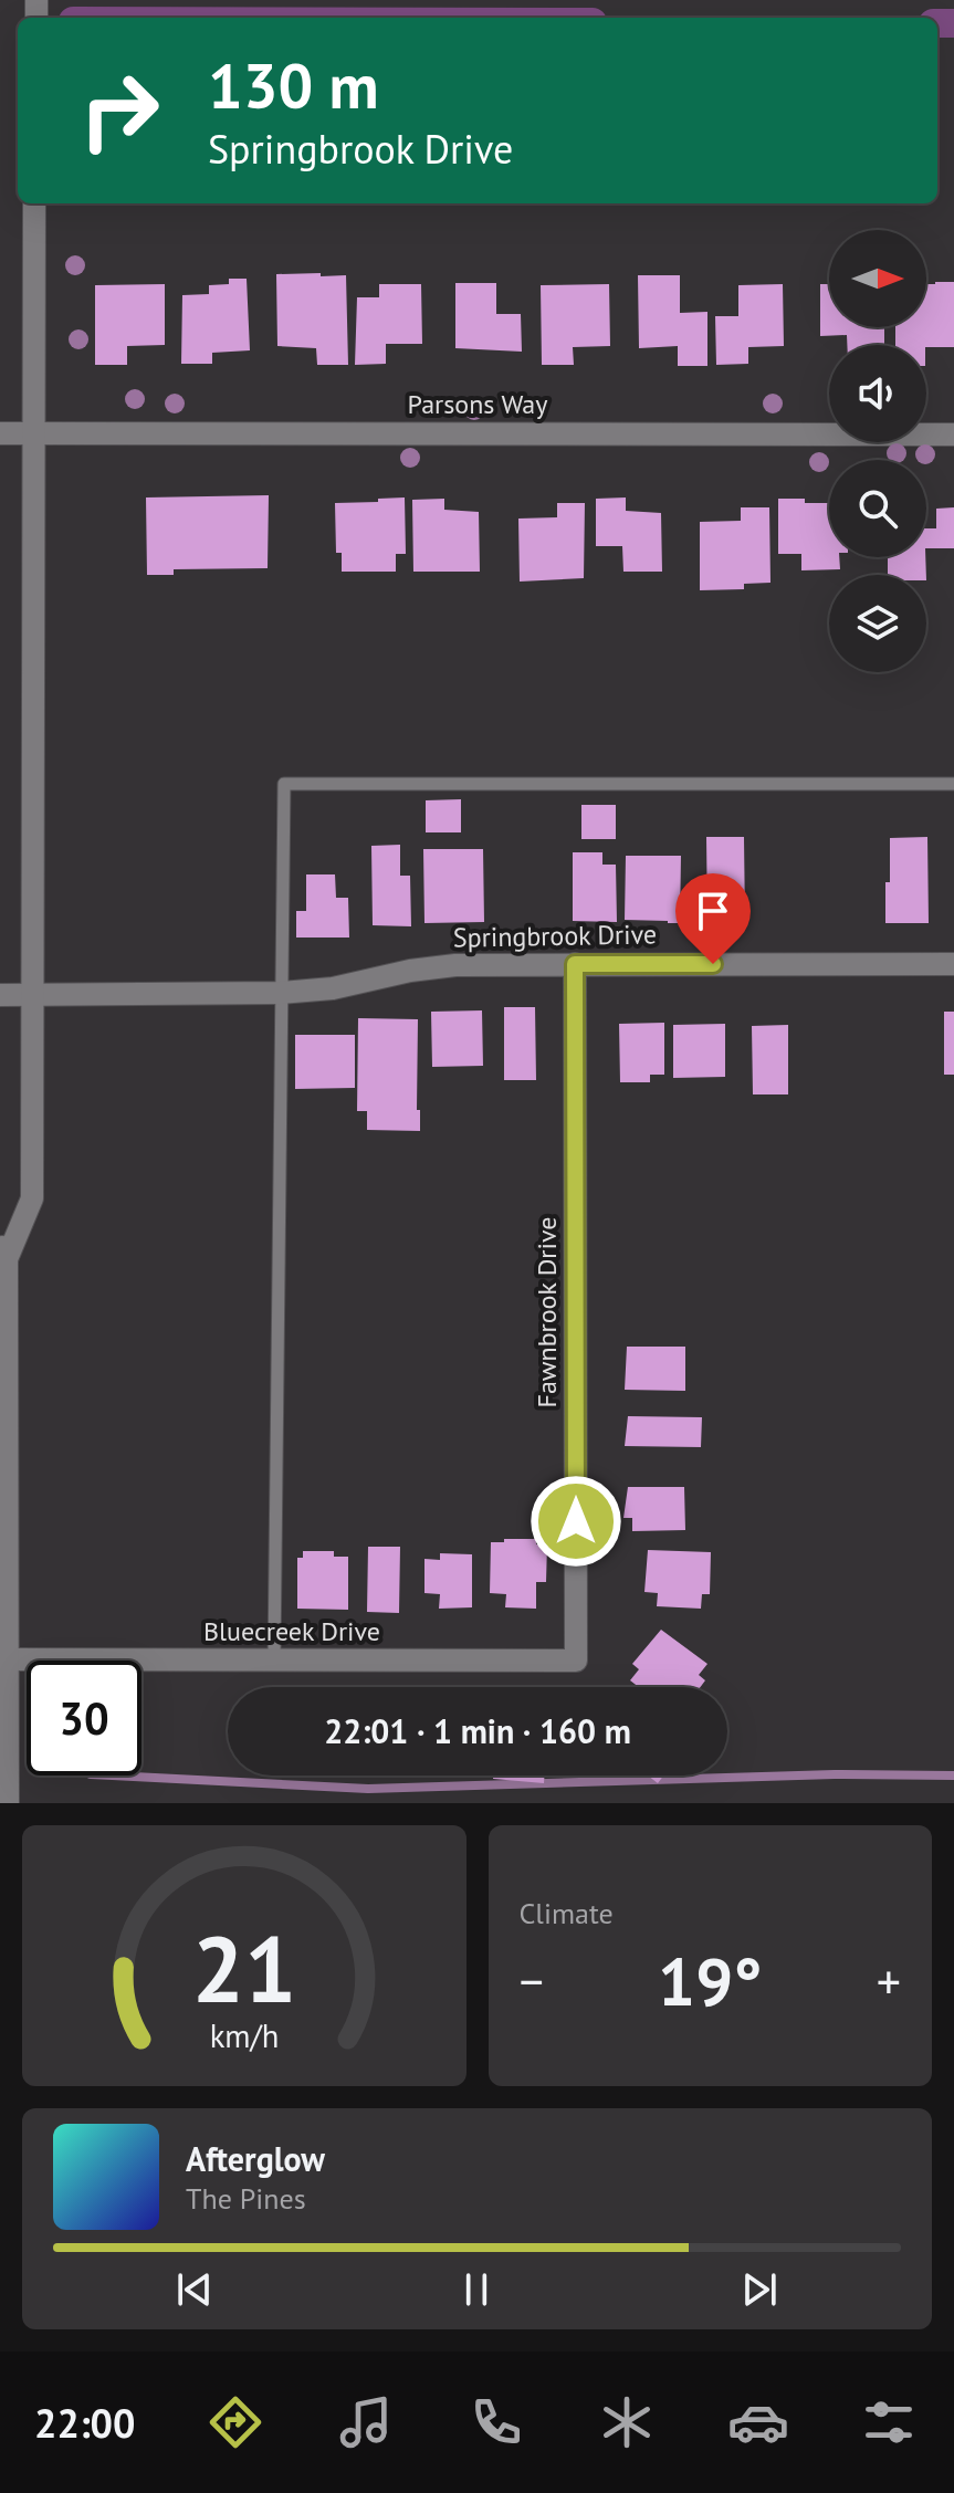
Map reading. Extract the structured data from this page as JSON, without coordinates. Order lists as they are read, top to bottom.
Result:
{
  "streets": {
    "street": [
      "Parsons Way",
      "Springbrook Drive",
      "Fawnbrook Drive",
      "Bluecreek Drive"
    ]
  },
  "crossings": [
    ["Springbrook Drive", "Fawnbrook Drive"],
    ["Fawnbrook Drive", "Bluecreek Drive"]
  ],
  "north": "right",
  "page": {
    "turn": ["130 m", "Springbrook Drive"],
    "limit": "30",
    "trip": "22:01 · 1 min · 160 m",
    "tile": "Climate",
    "heat": ["−", "19°", "+"],
    "song": ["Afterglow", "The Pines"],
    "tabs": "22:00",
    "gauge": ["21", "km/h"]
  }
}
